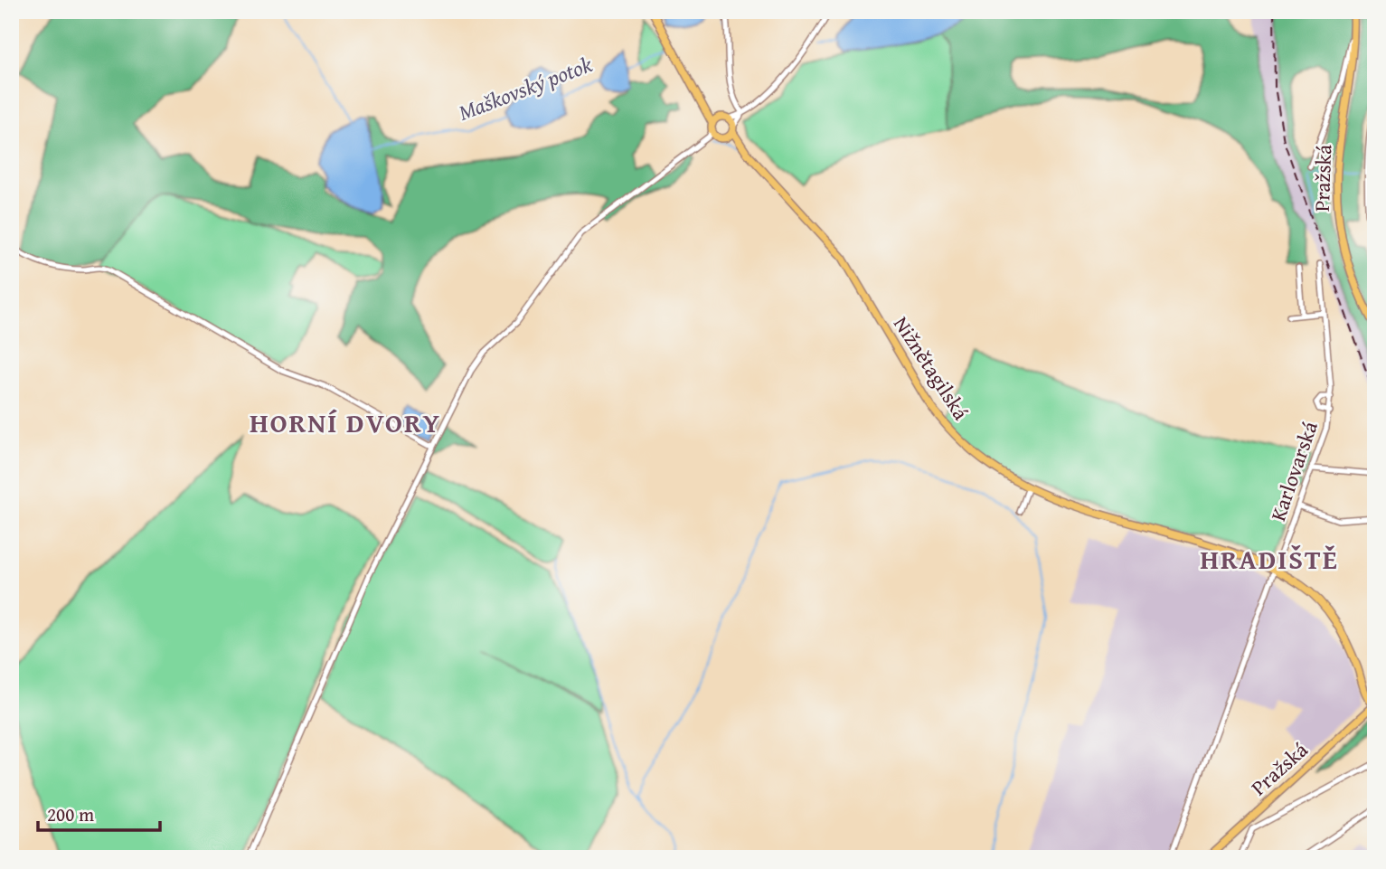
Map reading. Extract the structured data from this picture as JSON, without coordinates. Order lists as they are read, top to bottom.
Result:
{
  "streets": {
    "main road": ["Pražská", "Nižnětagilská"],
    "street": ["Karlovarská"]
  },
  "crossings": [
    ["Pražská", "Nižnětagilská"],
    ["Nižnětagilská", "Karlovarská"]
  ],
  "districts": ["HORNÍ DVORY", "HRADIŠTĚ"],
  "water": ["Maškovský potok"],
  "scale_bar": "200 m"
}
